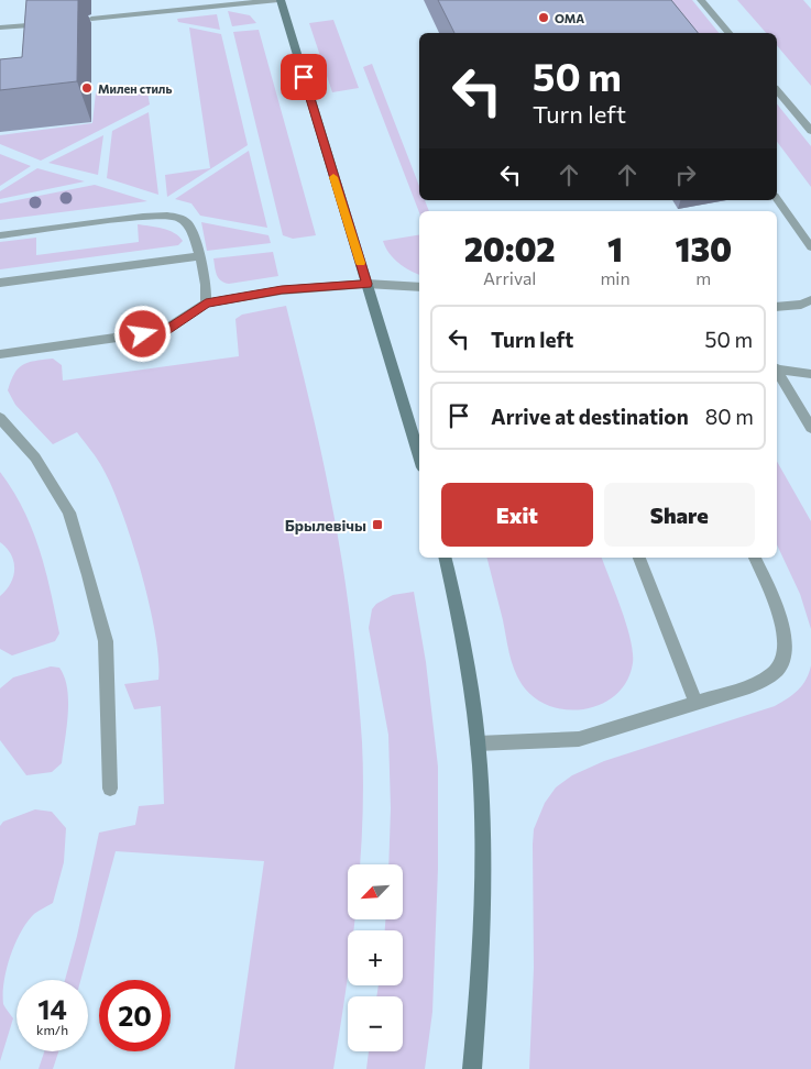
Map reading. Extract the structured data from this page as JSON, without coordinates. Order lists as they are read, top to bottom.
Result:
{
  "places": {
    "other": ["ОМА", "Милен стиль"],
    "transit": ["Брылевічы"]
  },
  "north": "bottom left",
  "page": {
    "turn": ["50 m", "Turn left"],
    "eta": [
      "20:02",
      "Arrival",
      "1",
      "min",
      "130",
      "m"
    ],
    "list": [
      {
        "name": "Turn left",
        "value": "50 m"
      },
      {
        "name": "Arrive at destination",
        "value": "80 m"
      }
    ],
    "buttons": ["Exit", "Share"],
    "map_buttons": ["+", "−"],
    "speed": "14 km/h",
    "limit": "20"
  }
}
